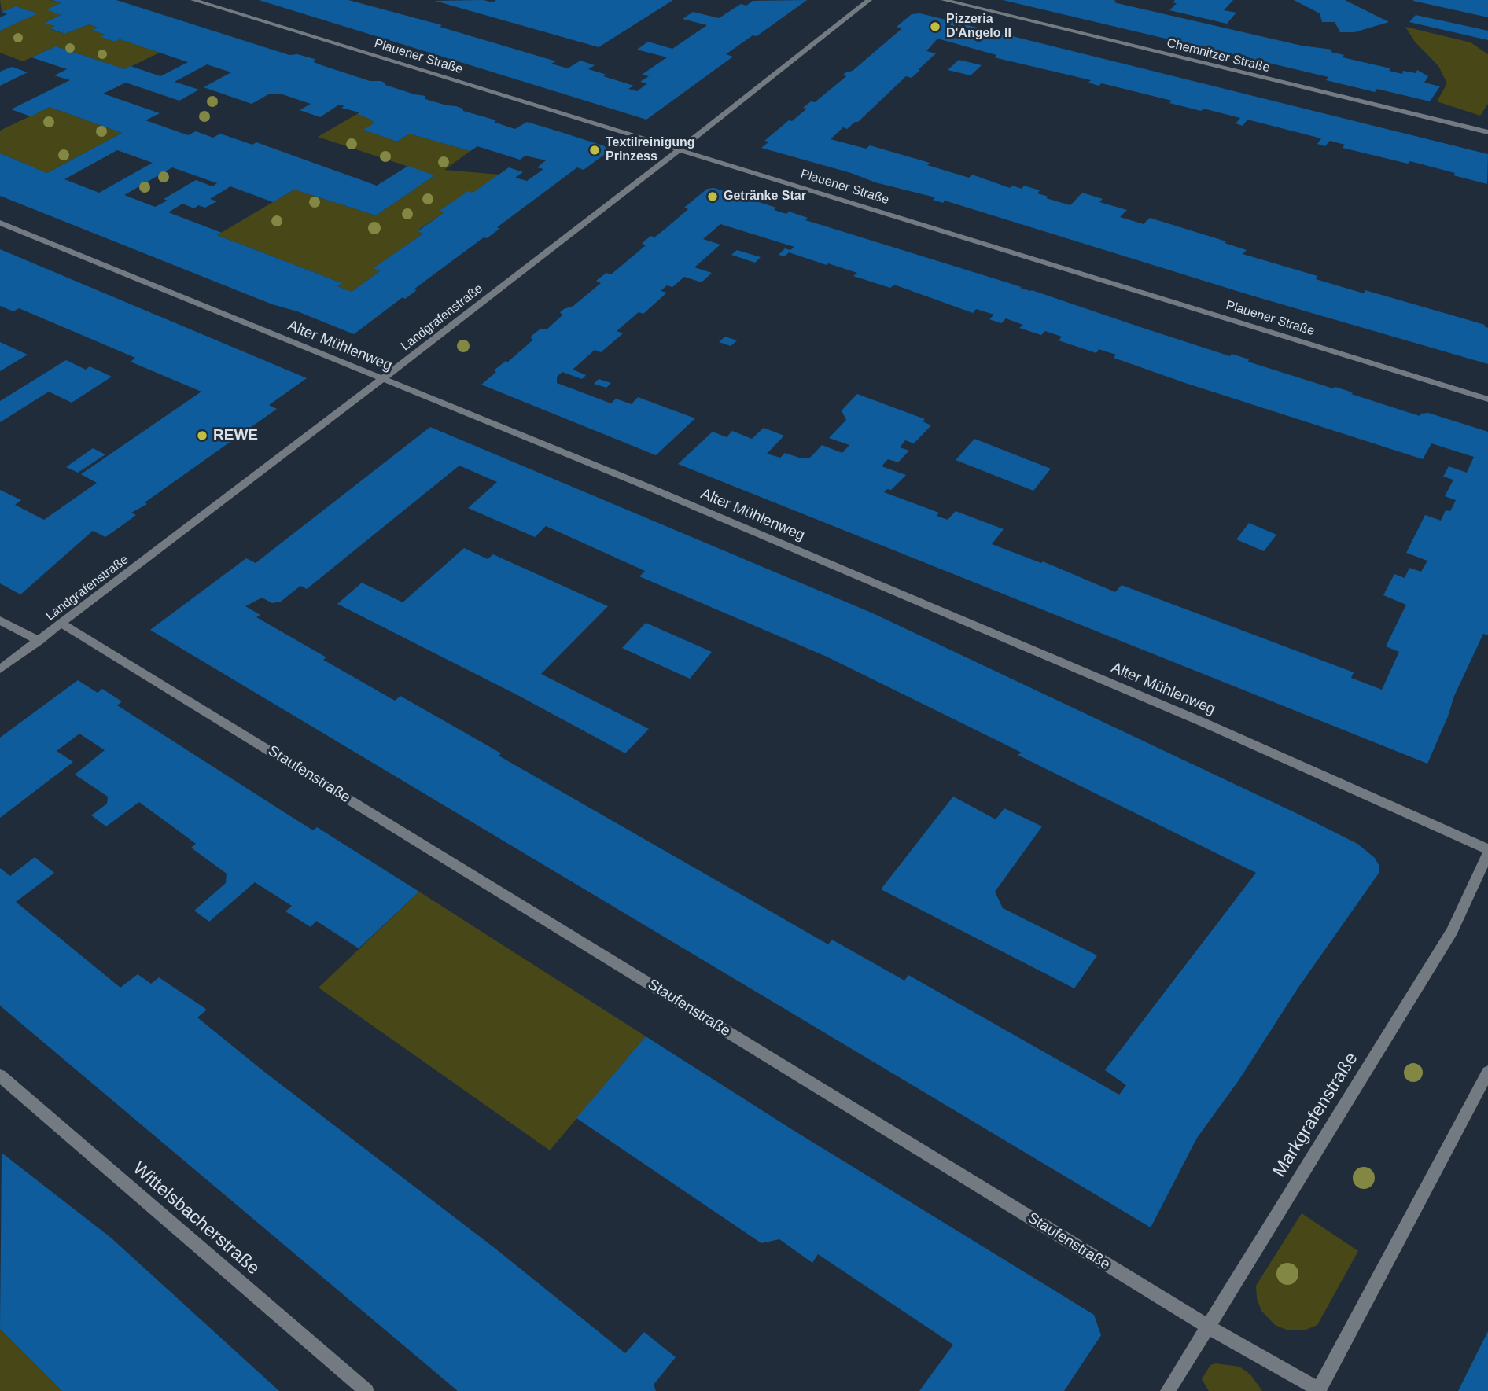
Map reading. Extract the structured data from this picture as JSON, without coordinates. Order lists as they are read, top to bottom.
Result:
{
  "streets": {
    "street": [
      "Chemnitzer Straße",
      "Plauener Straße",
      "Landgrafenstraße",
      "Alter Mühlenweg",
      "Staufenstraße",
      "Markgrafenstraße",
      "Wittelsbacherstraße"
    ]
  },
  "crossings": [
    ["Plauener Straße", "Landgrafenstraße"],
    ["Landgrafenstraße", "Alter Mühlenweg"],
    ["Landgrafenstraße", "Staufenstraße"],
    ["Staufenstraße", "Markgrafenstraße"]
  ],
  "places": [
    "Pizzeria D'Angelo II",
    "Textilreinigung Prinzess",
    "Getränke Star",
    "REWE"
  ]
}
